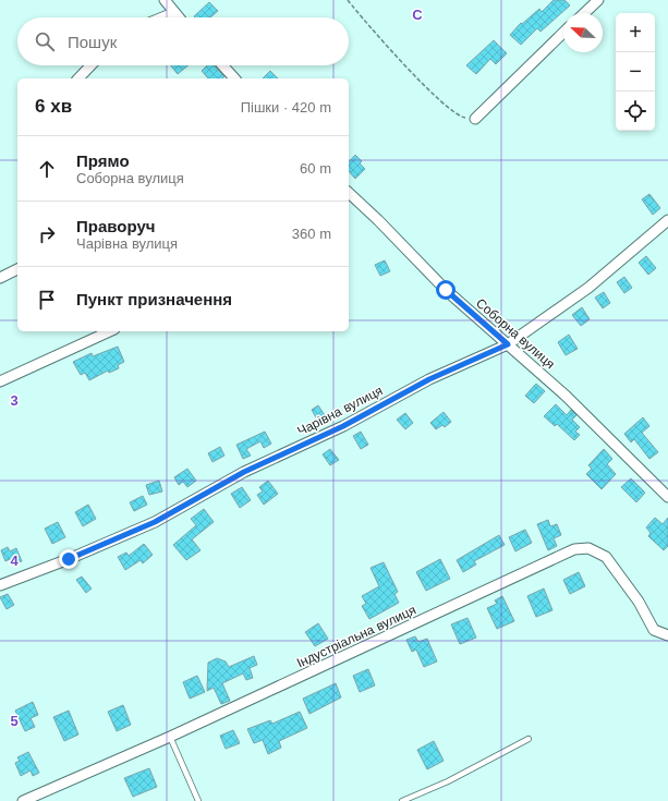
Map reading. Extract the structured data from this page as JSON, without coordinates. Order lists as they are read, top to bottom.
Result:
{
  "streets": {
    "street": ["Соборна вулиця", "Чарівна вулиця", "Індустріальна вулиця"]
  },
  "crossings": [
    ["Соборна вулиця", "Чарівна вулиця"]
  ],
  "north": "top left",
  "page": {
    "map_buttons": ["+", "−"],
    "search": "Пошук",
    "heading": ["6 хв", "Пішки · 420 m"],
    "list": [
      ["Прямо", "Соборна вулиця", "60 m"],
      ["Праворуч", "Чарівна вулиця", "360 m"],
      "Пункт призначення"
    ]
  },
  "grid": {
    "columns": ["C"],
    "rows": ["3", "4", "5"]
  }
}
